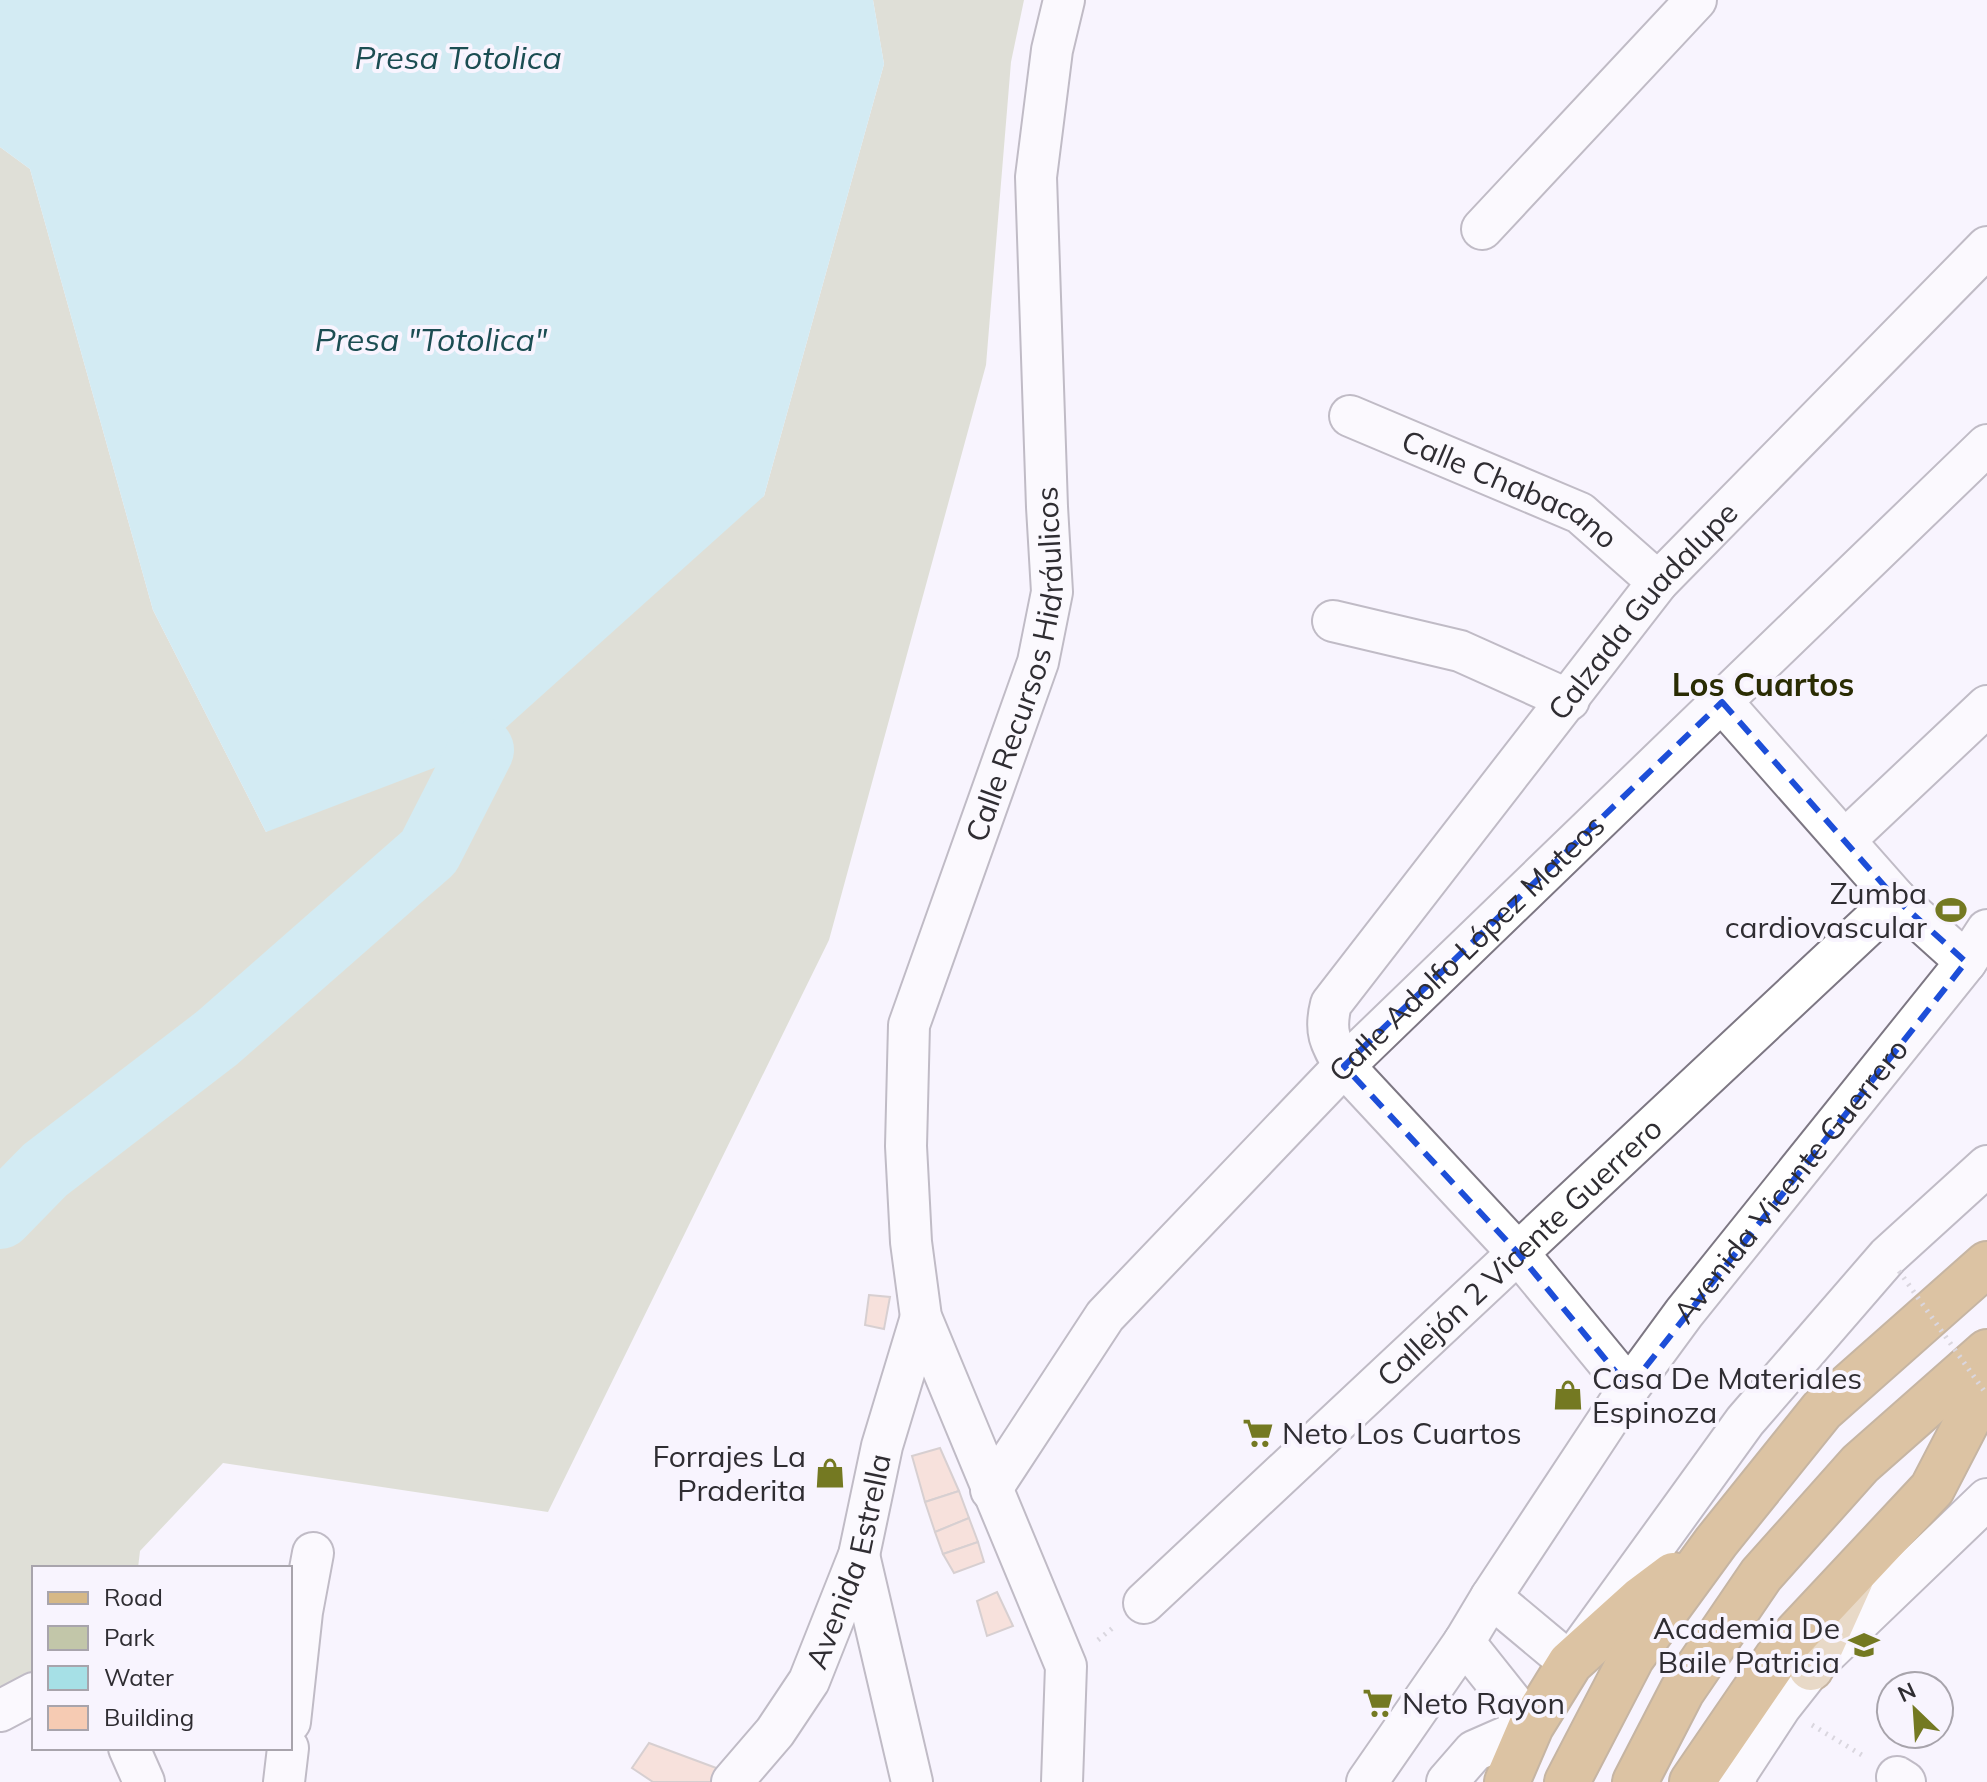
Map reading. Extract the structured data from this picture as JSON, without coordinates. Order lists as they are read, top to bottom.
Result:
{
  "streets": {
    "street": [
      "Calle Chabacano",
      "Calzada Guadalupe",
      "Calle Recursos Hidráulicos",
      "Calle Adolfo López Mateos",
      "Avenida Vicente Guerrero",
      "Callejón 2 Vicente Guerrero",
      "Avenida Estrella"
    ]
  },
  "crossings": [
    ["Calle Chabacano", "Calzada Guadalupe"],
    ["Calzada Guadalupe", "Calle Adolfo López Mateos"],
    ["Calle Recursos Hidráulicos", "Avenida Estrella"]
  ],
  "districts": ["Los Cuartos"],
  "water": ["Presa Totolica", "Presa \"Totolica\""],
  "places": {
    "sports": ["Zumba cardiovascular"],
    "shop": ["Casa De Materiales Espinoza", "Forrajes La Praderita"],
    "supermarket": ["Neto Los Cuartos", "Neto Rayon"],
    "school or university": ["Academia De Baile Patricia"]
  },
  "legend": [
    "Road",
    "Park",
    "Water",
    "Building"
  ],
  "north": "top left"
}
